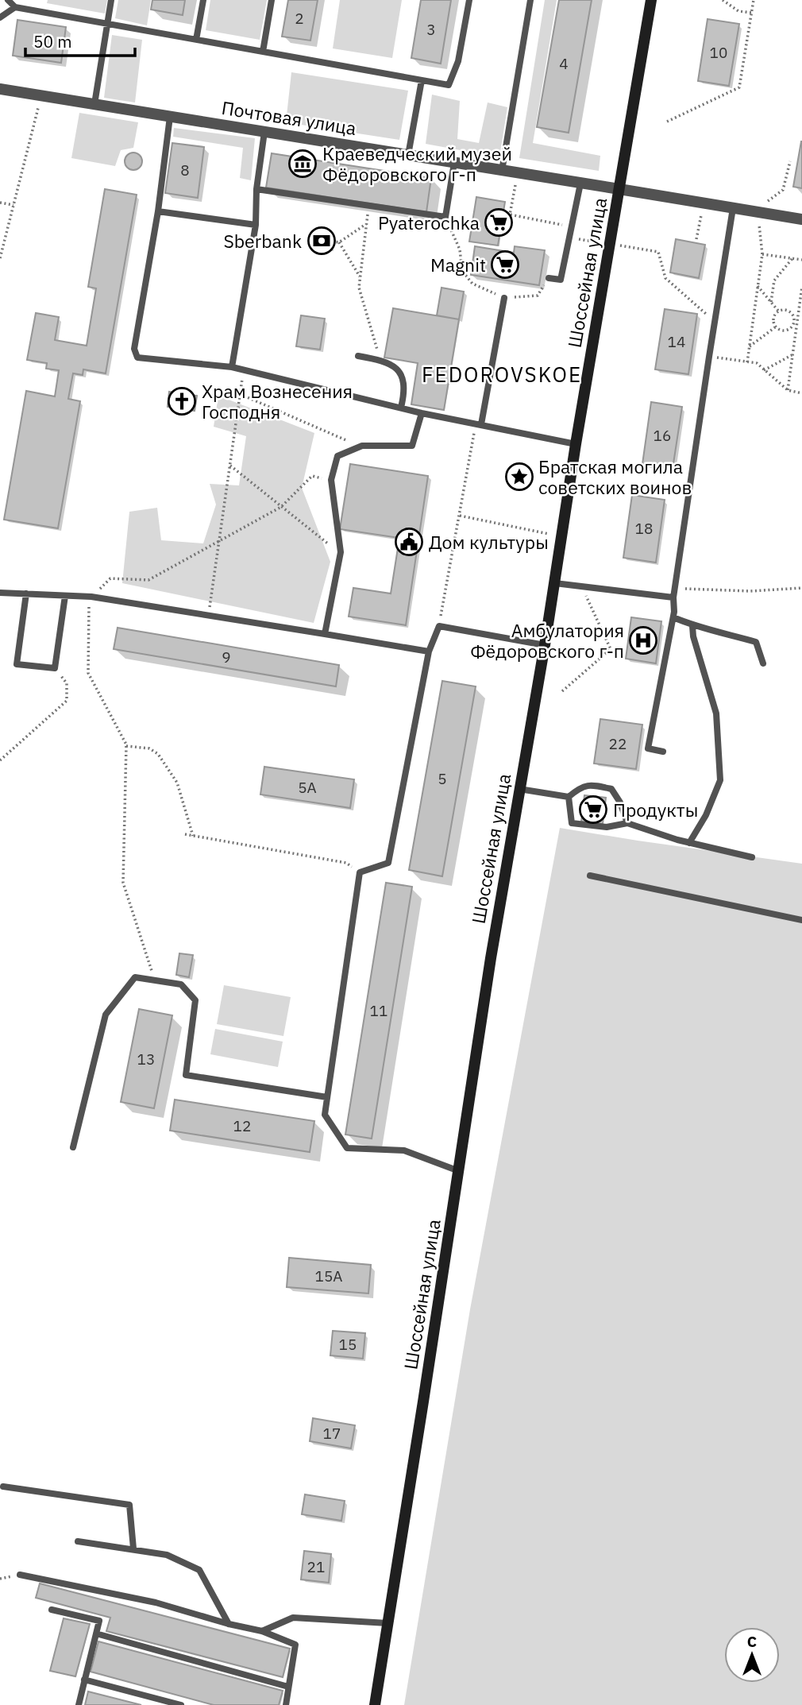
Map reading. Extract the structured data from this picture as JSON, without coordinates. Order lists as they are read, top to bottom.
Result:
{
  "streets": {
    "main road": ["Шоссейная улица"],
    "street": ["Почтовая улица"]
  },
  "crossings": [
    ["Почтовая улица", "Шоссейная улица"]
  ],
  "districts": ["FEDOROVSKOE"],
  "places": {
    "museum": ["Краеведческий музей Фёдоровского г-п"],
    "supermarket": ["Pyaterochka", "Magnit", "Продукты"],
    "bank": ["Sberbank"],
    "church": ["Храм Вознесения Господня"],
    "place": ["Братская могила советских воинов"],
    "public building": ["Дом культуры"],
    "hospital": ["Амбулатория Фёдоровского г-п"]
  },
  "house_numbers": [
    "2",
    "3",
    "10",
    "4",
    "8",
    "14",
    "16",
    "18",
    "9",
    "22",
    "5",
    "5А",
    "11",
    "13",
    "12",
    "15А",
    "15",
    "17",
    "21"
  ],
  "scale_bar": "50 m",
  "north": "top"
}
